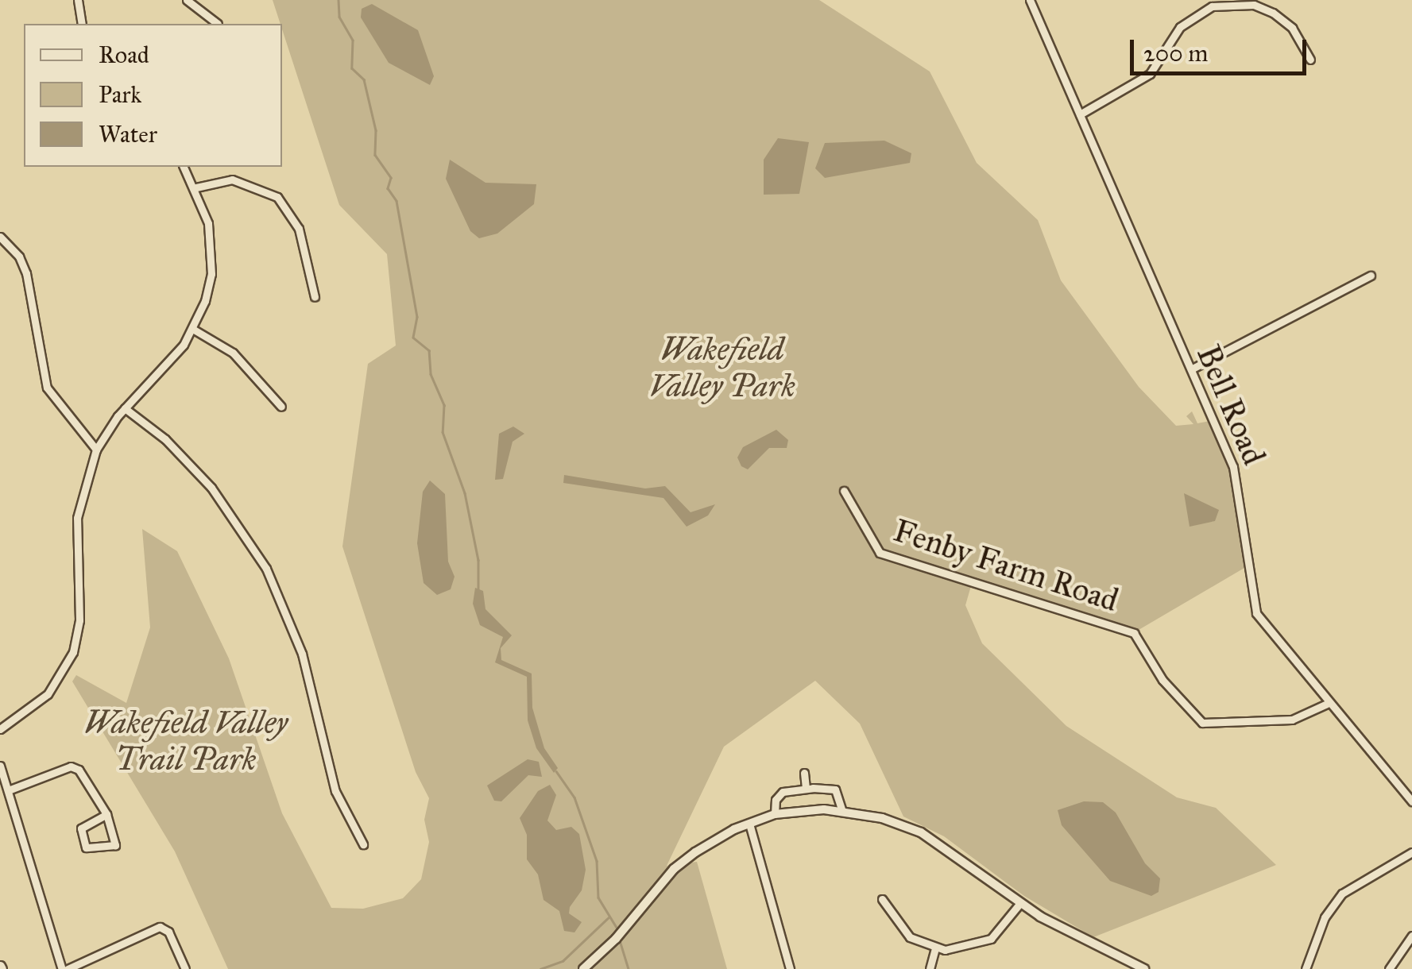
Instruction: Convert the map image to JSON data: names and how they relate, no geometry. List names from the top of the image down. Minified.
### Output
{"streets":{"street":["Bell Road","Fenby Farm Road"]},"crossings":[["Bell Road","Fenby Farm Road"]],"parks":["Wakefield Valley Park","Wakefield Valley Trail Park"],"legend":["Road","Park","Water"],"scale_bar":"200 m"}
